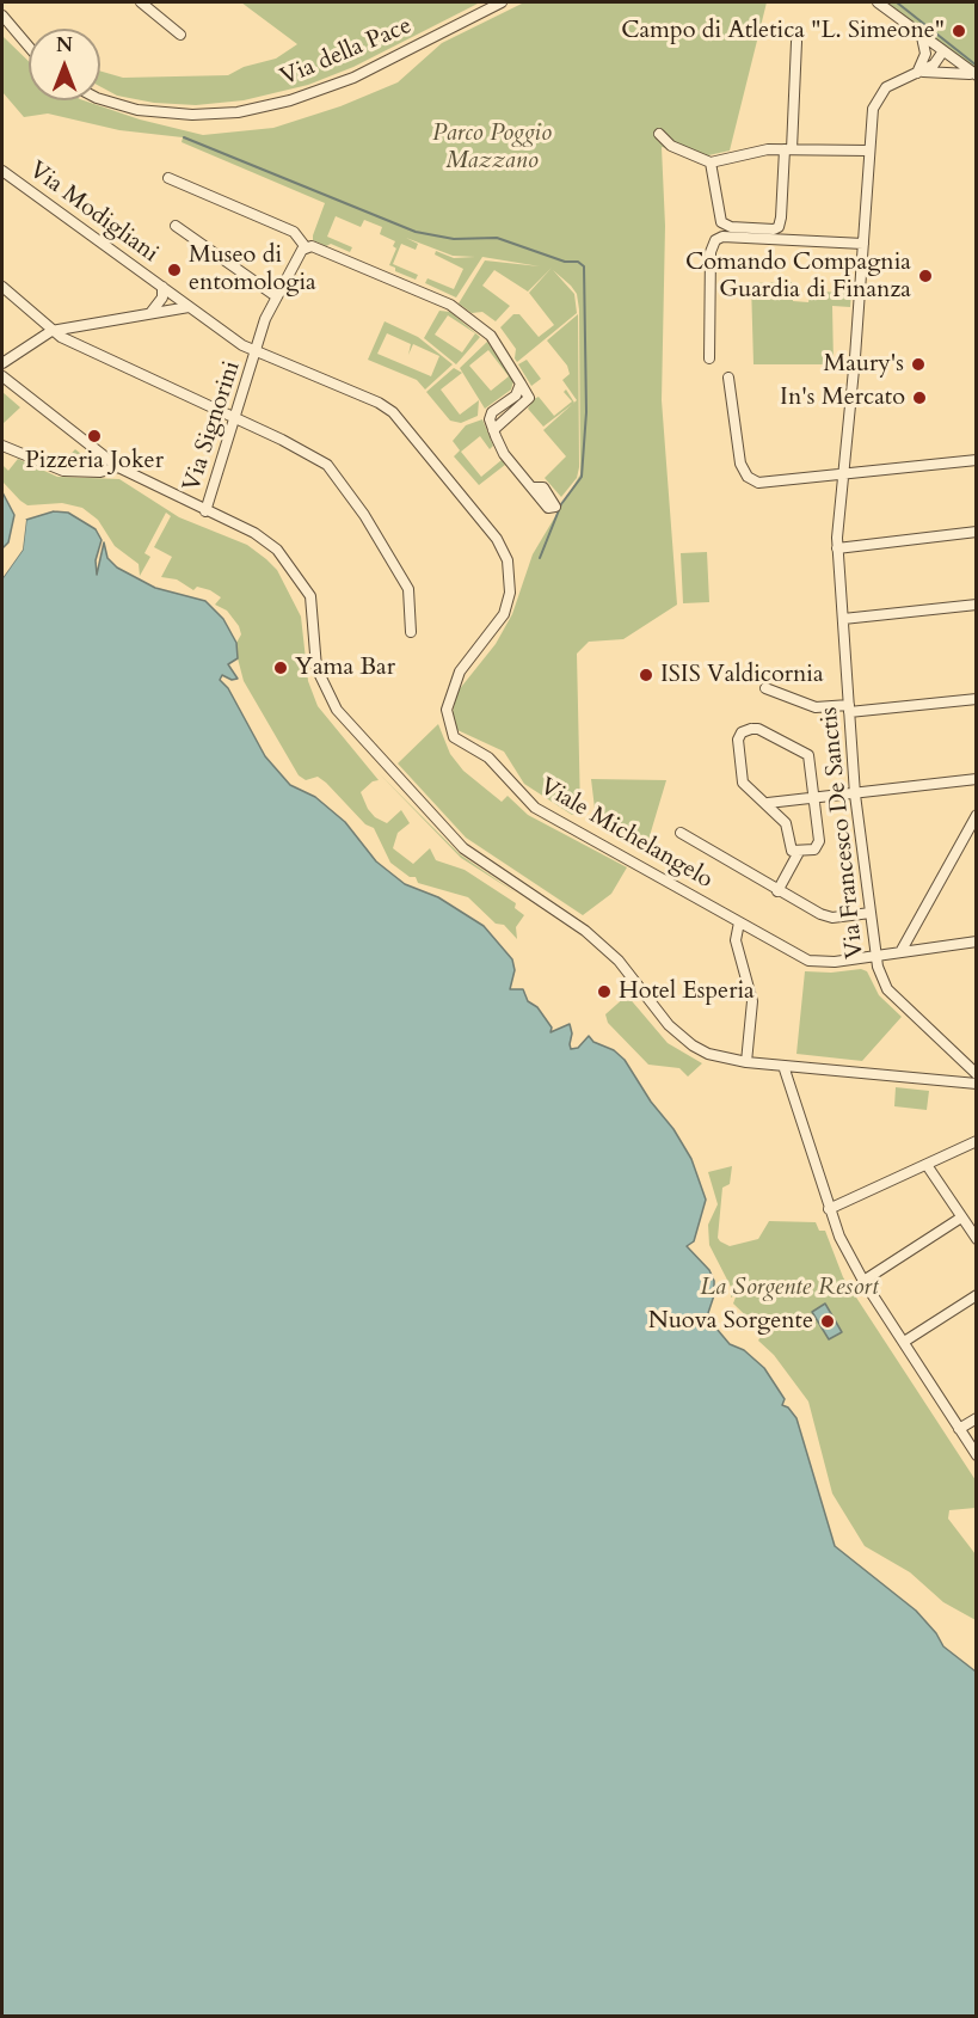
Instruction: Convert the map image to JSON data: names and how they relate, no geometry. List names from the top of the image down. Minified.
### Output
{"streets":{"street":["Via della Pace","Via Modigliani","Via Signorini","Via Francesco De Sanctis","Viale Michelangelo"]},"crossings":[["Via Modigliani","Viale Michelangelo"],["Via Signorini","Viale Michelangelo"],["Via Francesco De Sanctis","Viale Michelangelo"]],"parks":["Parco Poggio Mazzano","La Sorgente Resort"],"places":["Campo di Atletica \"L. Simeone\"","Museo di entomologia","Comando Compagnia Guardia di Finanza","Maury's","In's Mercato","Pizzeria Joker","Yama Bar","ISIS Valdicornia","Hotel Esperia","Nuova Sorgente"],"north":"top"}
